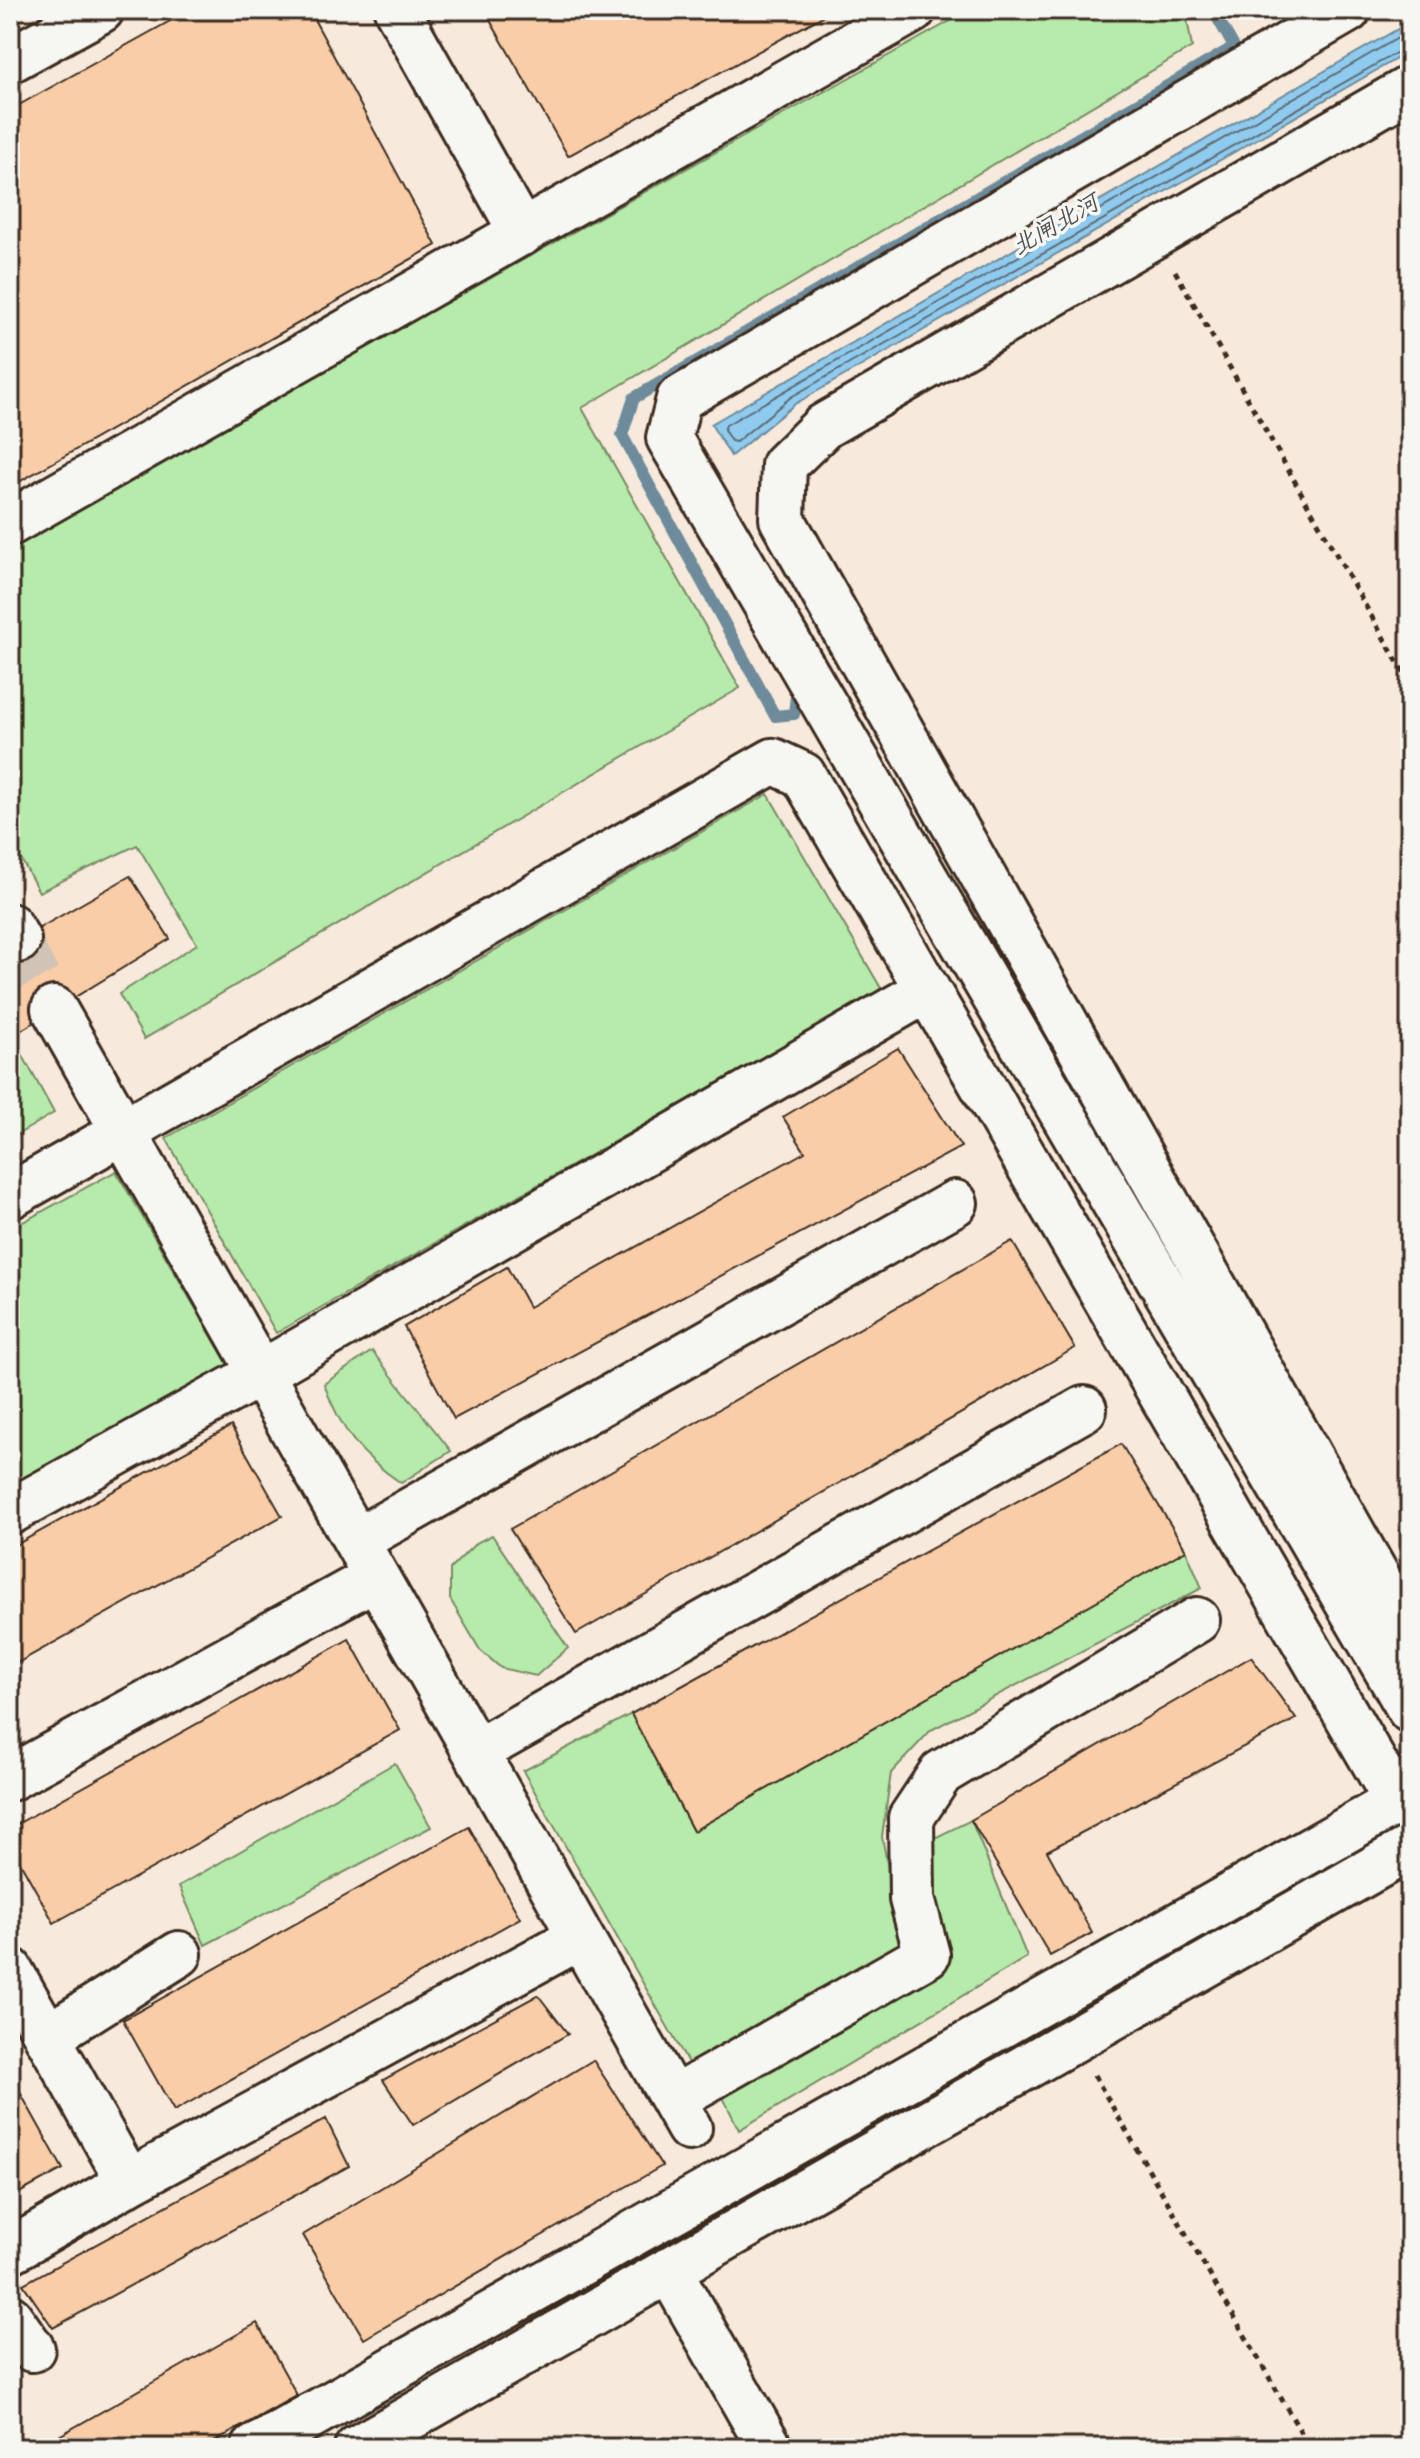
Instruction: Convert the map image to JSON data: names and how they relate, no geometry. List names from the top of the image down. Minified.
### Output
{"water":["北闸北河"]}
